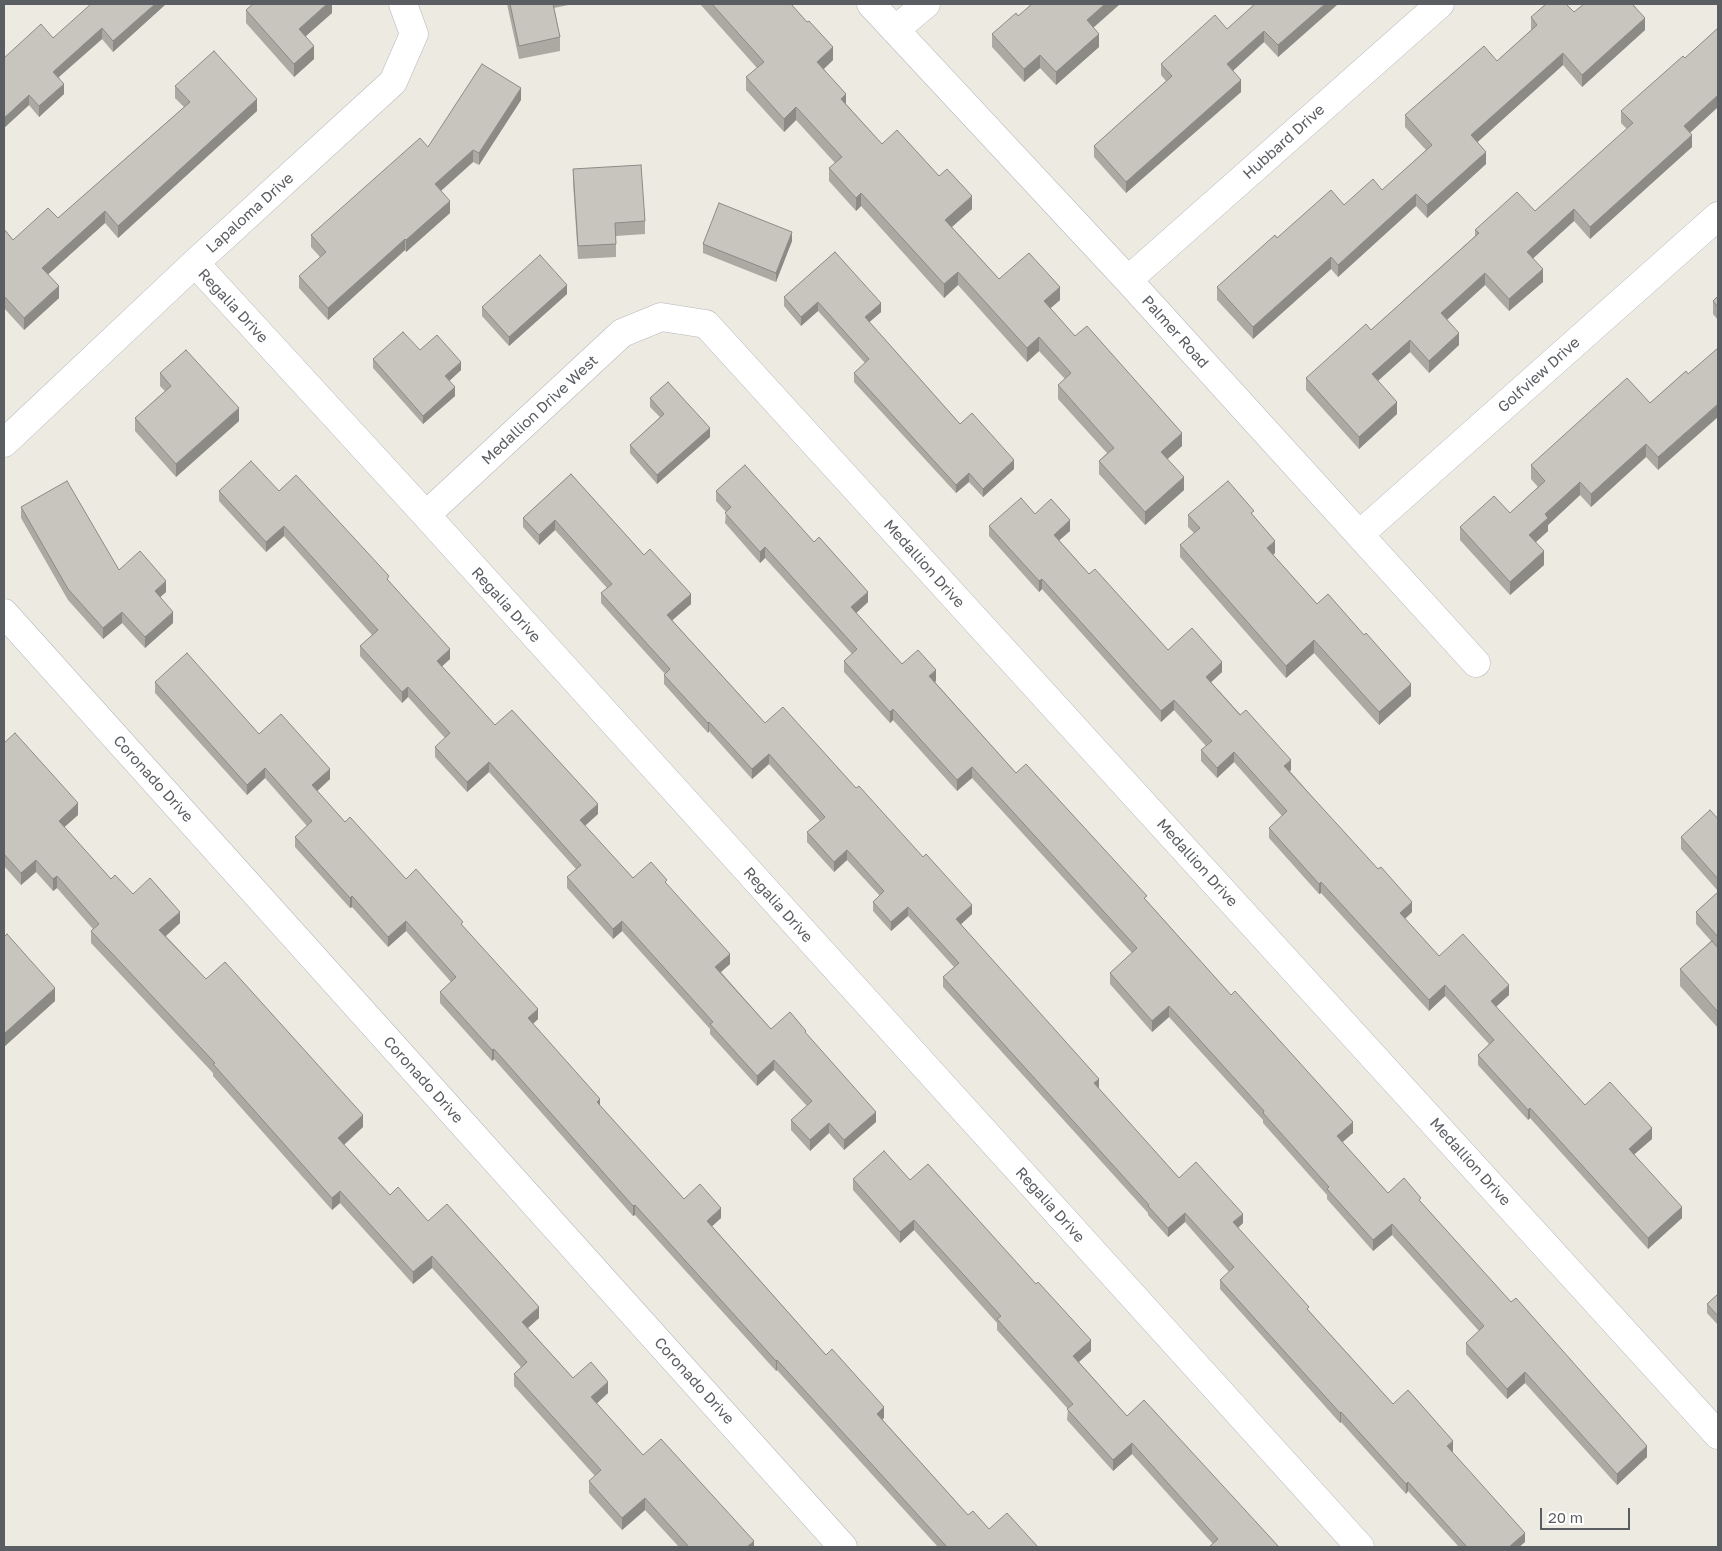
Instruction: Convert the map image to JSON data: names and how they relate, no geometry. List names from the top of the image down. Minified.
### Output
{"streets":{"street":["Hubbard Drive","Lapaloma Drive","Regalia Drive","Palmer Road","Golfview Drive","Medallion Drive West","Medallion Drive","Coronado Drive"]},"crossings":[["Hubbard Drive","Palmer Road"],["Lapaloma Drive","Regalia Drive"],["Regalia Drive","Medallion Drive West"],["Palmer Road","Golfview Drive"],["Medallion Drive West","Medallion Drive"]],"scale_bar":"20 m"}
